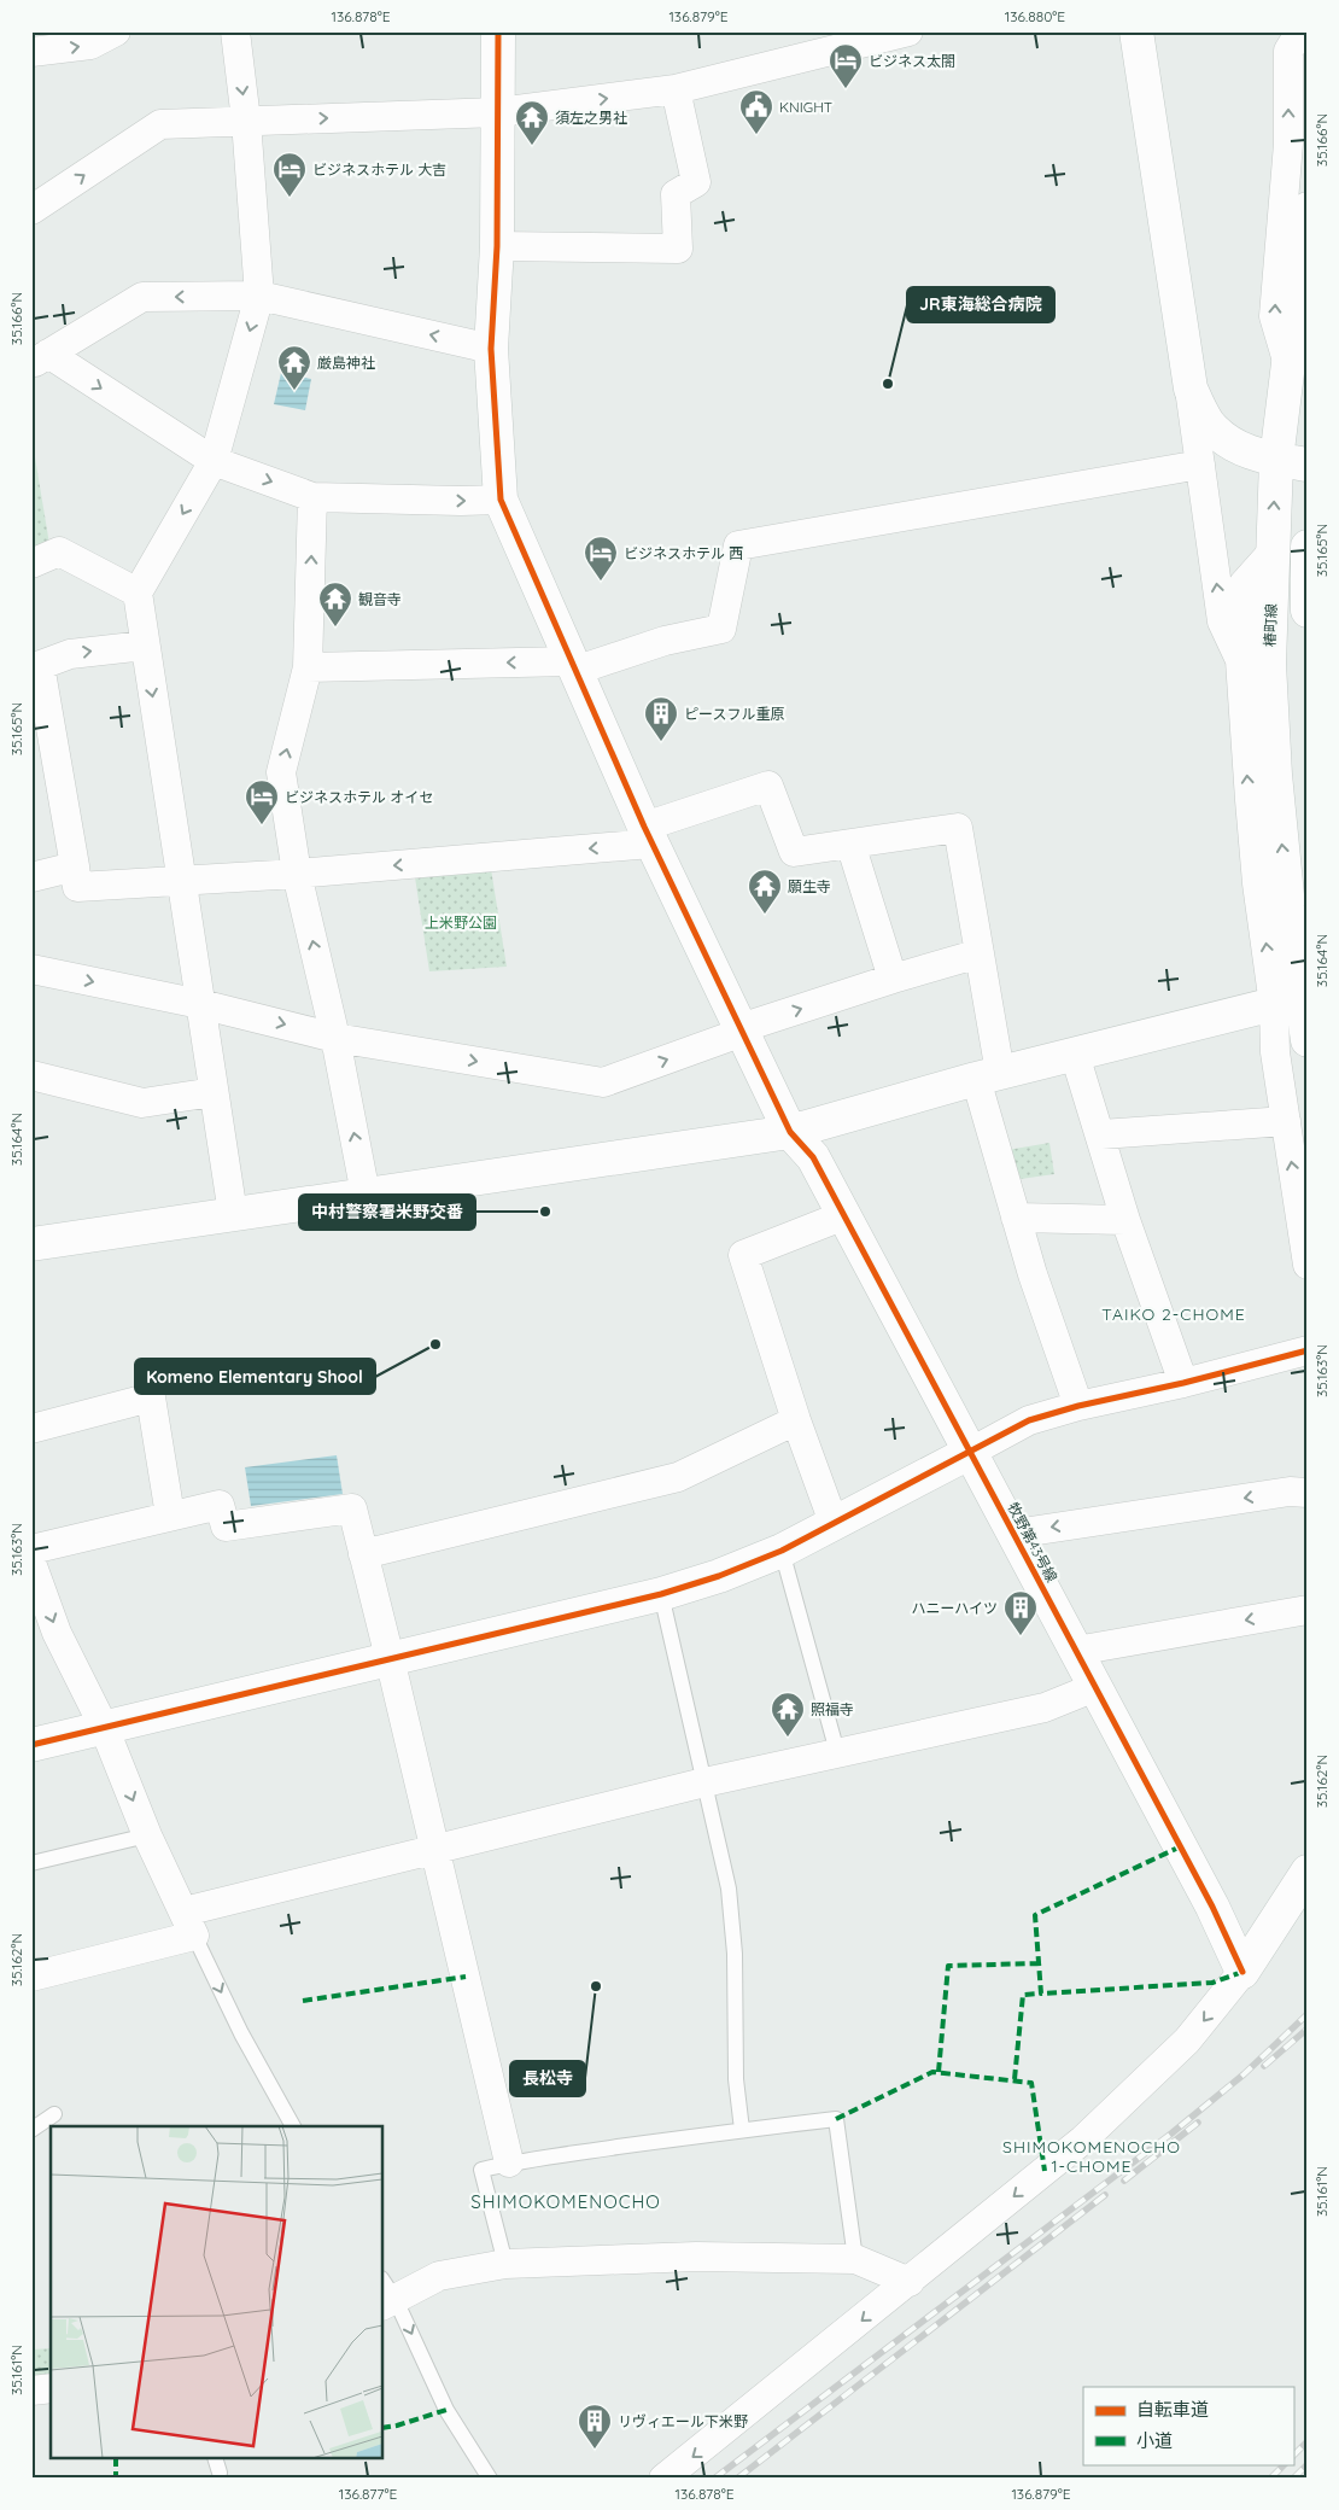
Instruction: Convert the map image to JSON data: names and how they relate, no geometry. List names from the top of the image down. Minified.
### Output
{"streets":{"street":["椿町線","牧野第43号線"]},"districts":["TAIKO 2-CHOME","SHIMOKOMENOCHO 1-CHOME","SHIMOKOMENOCHO"],"parks":["上米野公園"],"places":{"hotel":["ビジネス太閤","ビジネスホテル 大吉","ビジネスホテル 西","ビジネスホテル オイセ"],"public building":["KNIGHT"],"temple":["須左之男社","厳島神社","観音寺","願生寺","照福寺"],"other":["JR東海総合病院","中村警察署米野交番","Komeno Elementary Shool","長松寺"],"building":["ピースフル重原","ハニーハイツ","リヴィエール下米野"]},"legend":["自転車道","小道"],"coordinates":["136.878°E","136.879°E","136.880°E","35.166°N","35.165°N","35.164°N","35.163°N","35.162°N","35.161°N","136.877°E"]}
